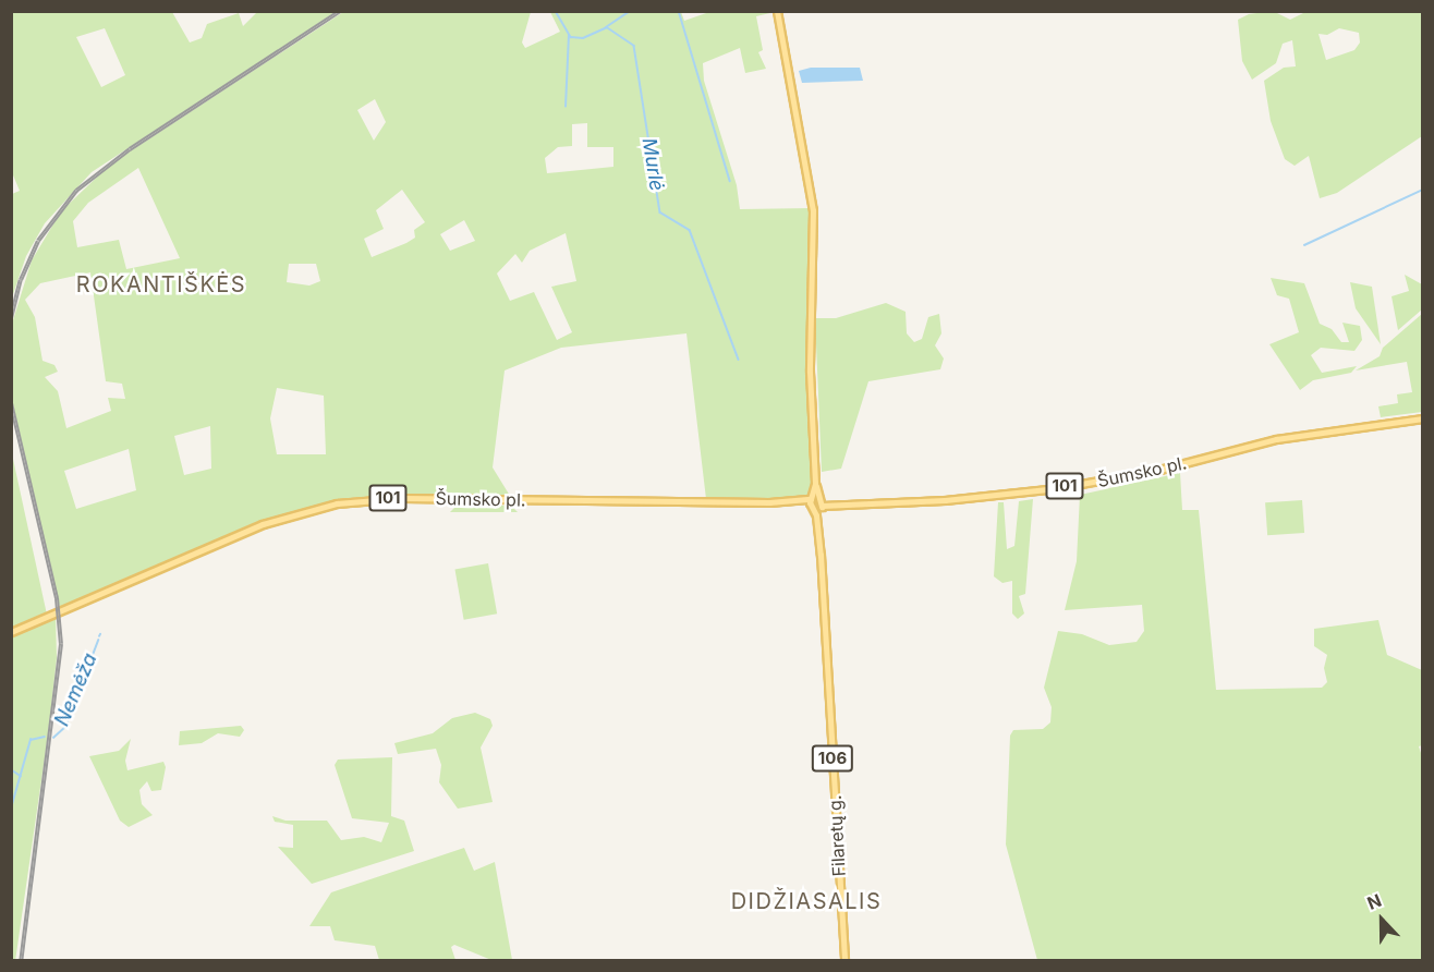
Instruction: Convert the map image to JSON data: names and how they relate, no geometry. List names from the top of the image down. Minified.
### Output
{"streets":{"main road":["Šumsko pl.","101","106","Filaretų g."]},"crossings":[["Šumsko pl.","106"],["Šumsko pl.","Filaretų g."],["106","Filaretų g."]],"districts":["ROKANTIŠKĖS","DIDŽIASALIS"],"water":["Murlė","Nemėža"],"north":"top"}
